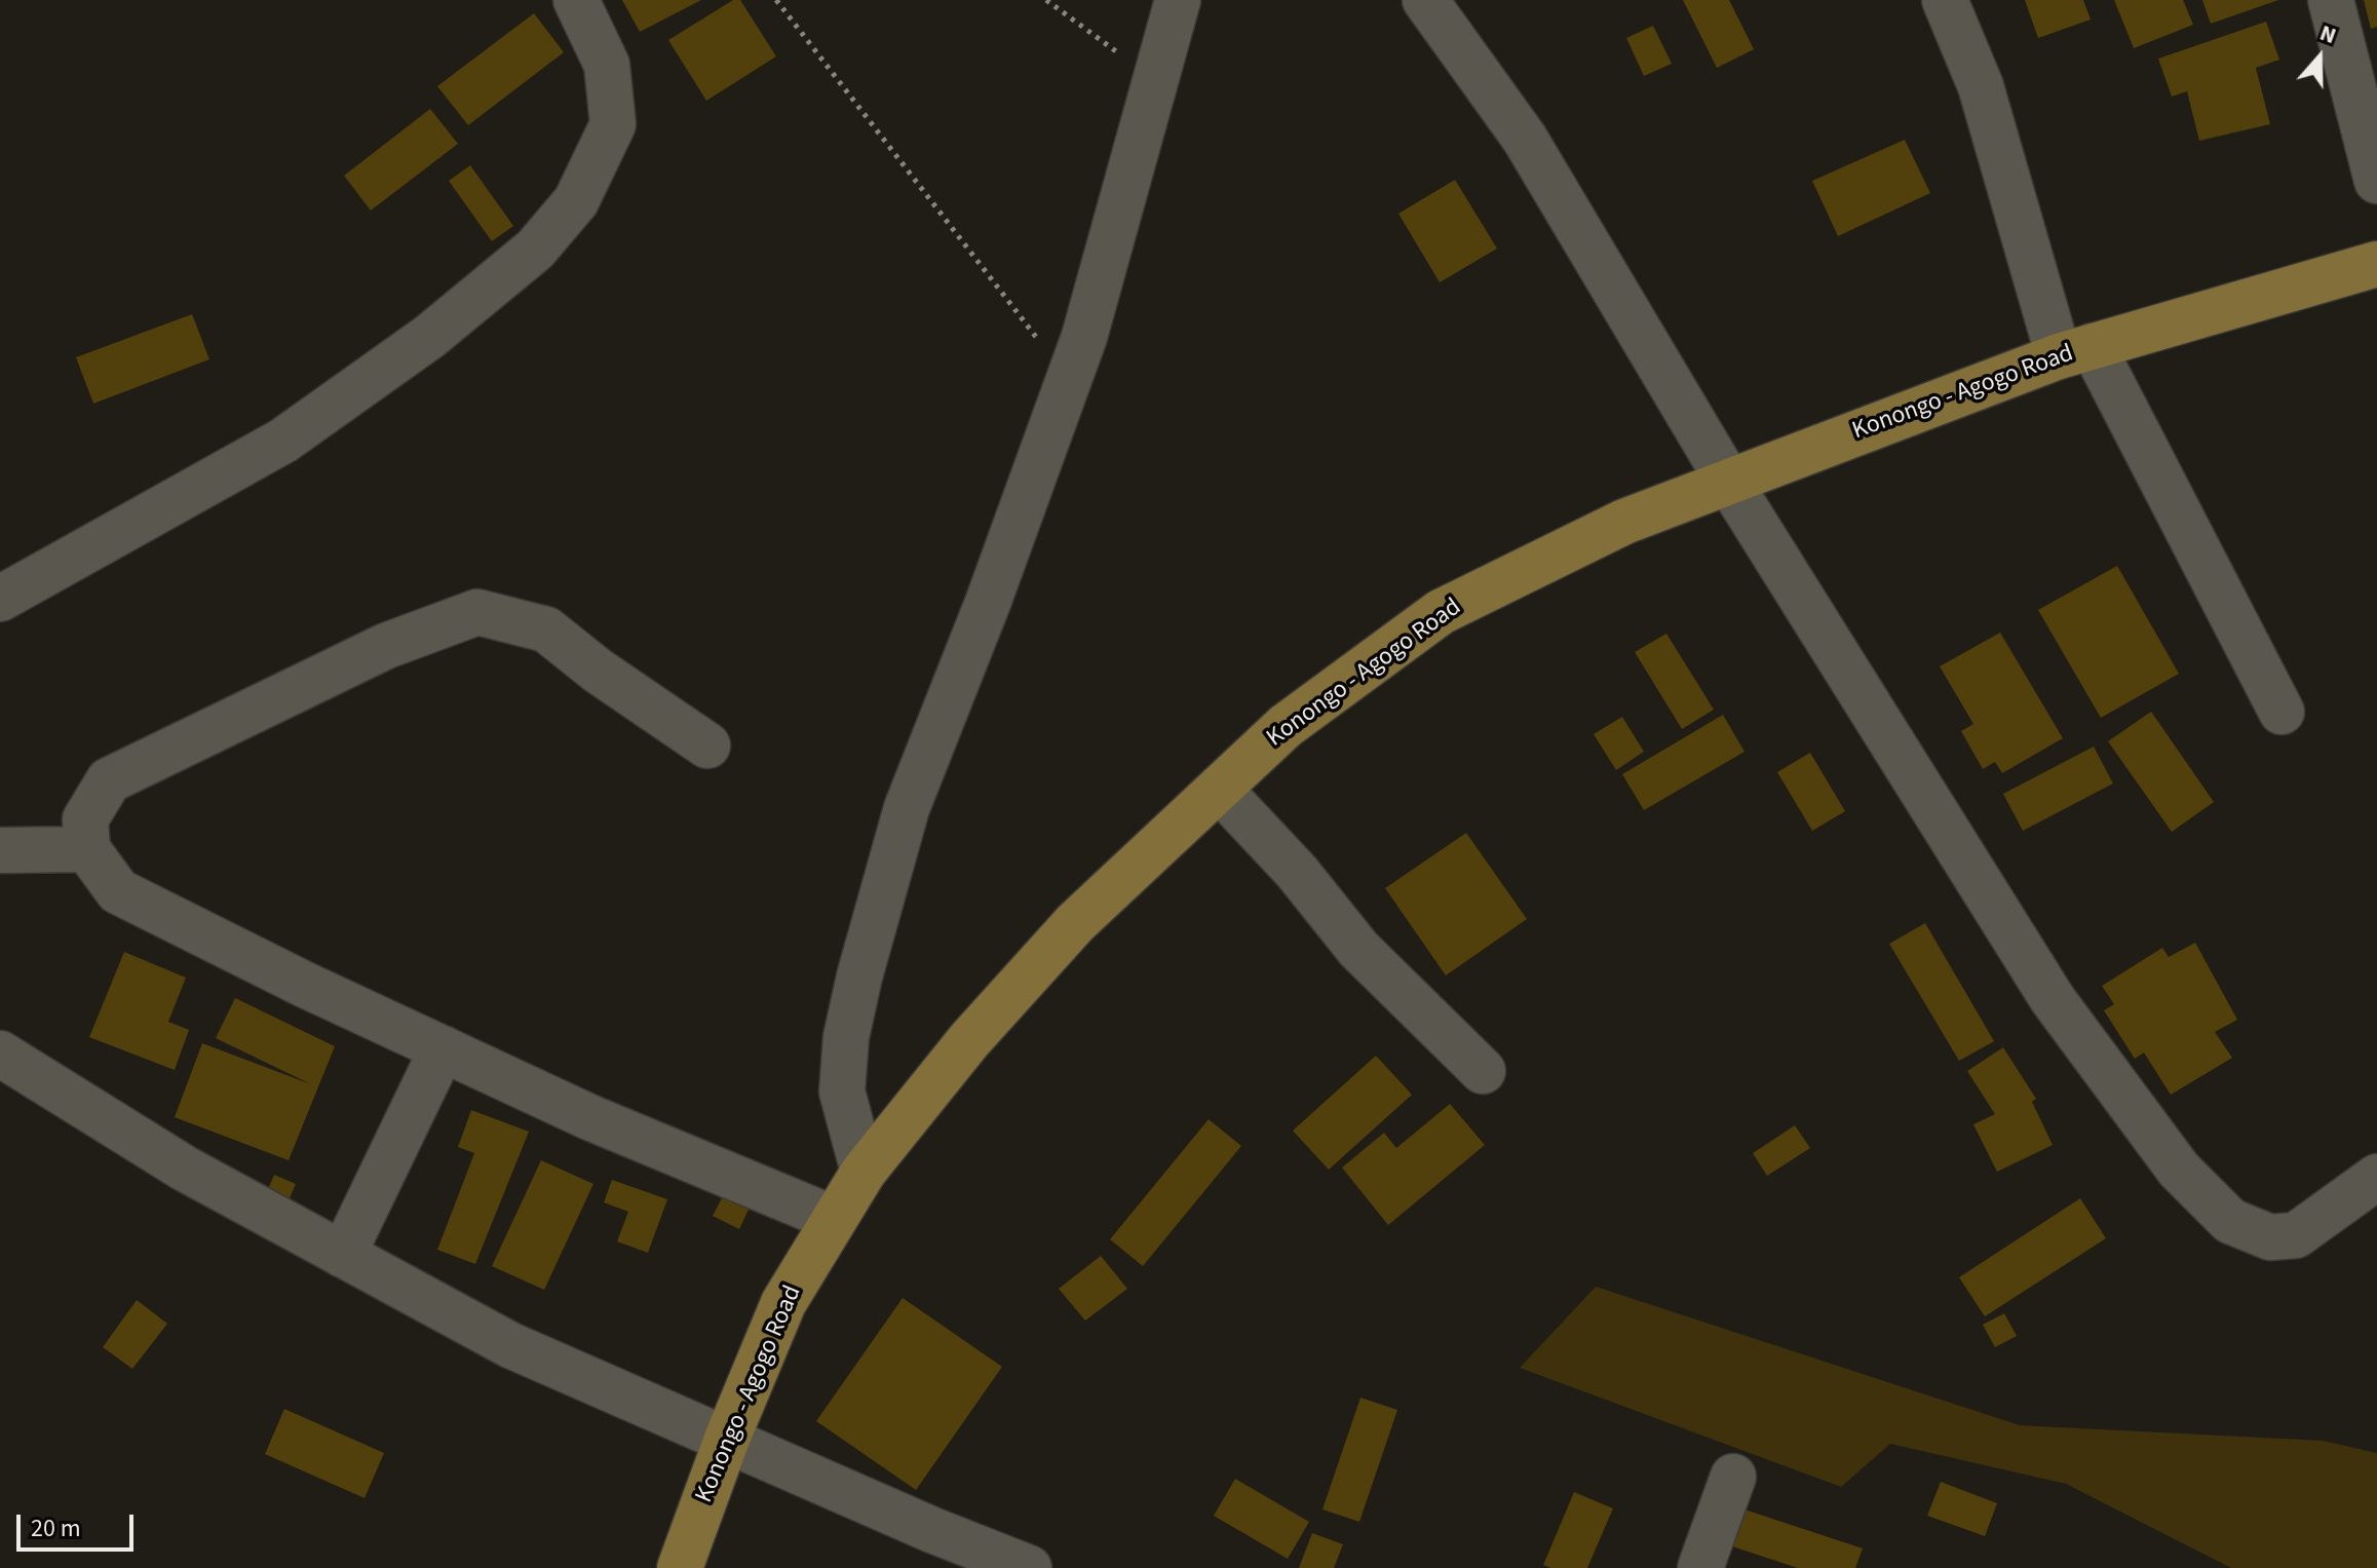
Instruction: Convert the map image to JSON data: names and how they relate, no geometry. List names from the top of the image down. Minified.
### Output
{"streets":{"main road":["Konongo - Agogo Road"]},"scale_bar":"20 m","north":"top"}
